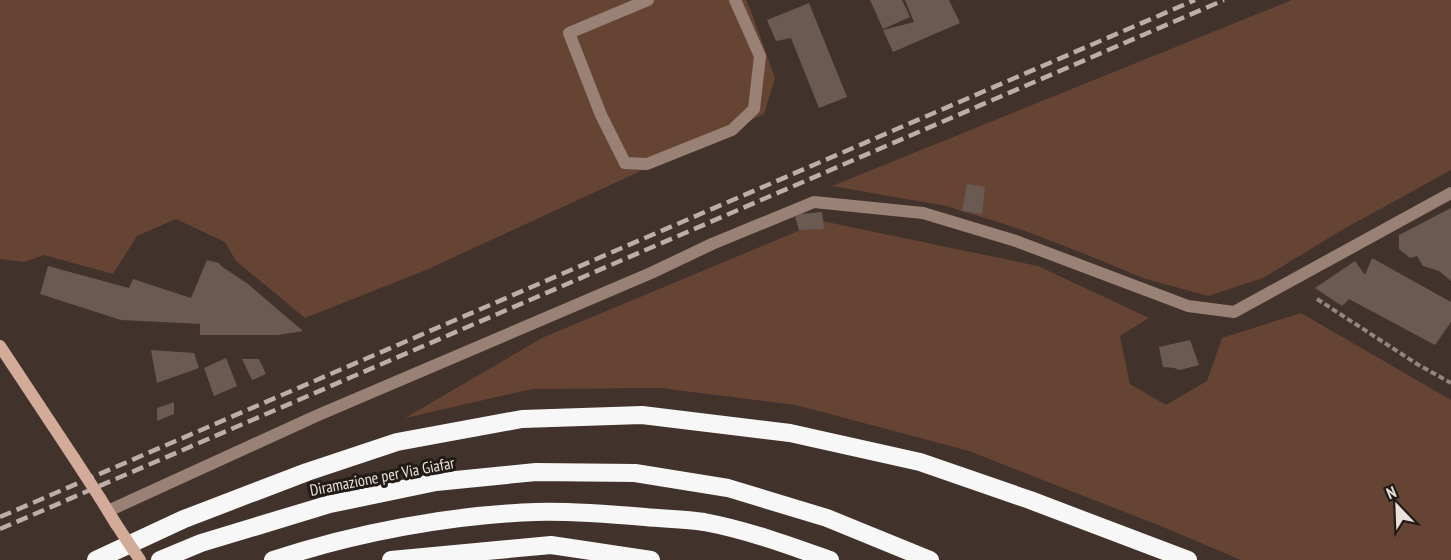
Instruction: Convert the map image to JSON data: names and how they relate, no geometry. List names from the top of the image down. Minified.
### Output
{"streets":{"highway":["Diramazione per Via Giafar"]},"north":"top left"}
